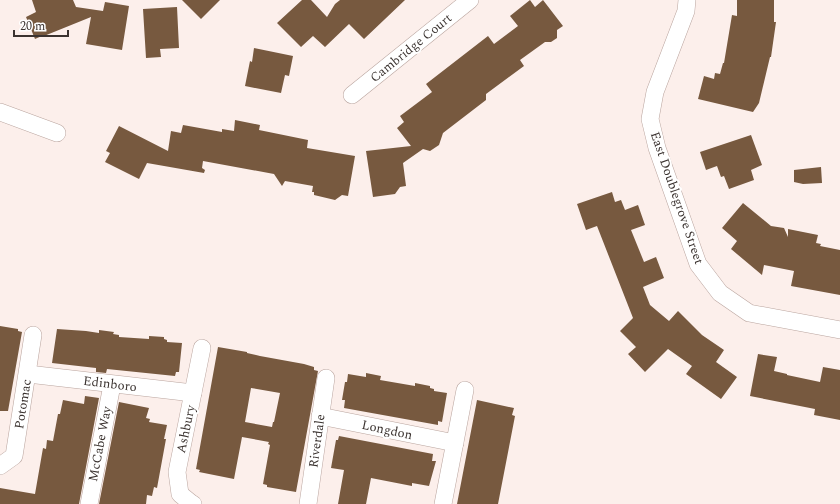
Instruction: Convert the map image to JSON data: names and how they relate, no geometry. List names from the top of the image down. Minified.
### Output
{"streets":{"street":["Cambridge Court","East Doublegrove Street","Edinboro","Potomac","Ashbury","Longdon","Riverdale","McCabe Way"]},"crossings":[["Edinboro","Potomac"],["Edinboro","Ashbury"],["Edinboro","McCabe Way"],["Longdon","Riverdale"]],"scale_bar":"20 m"}
